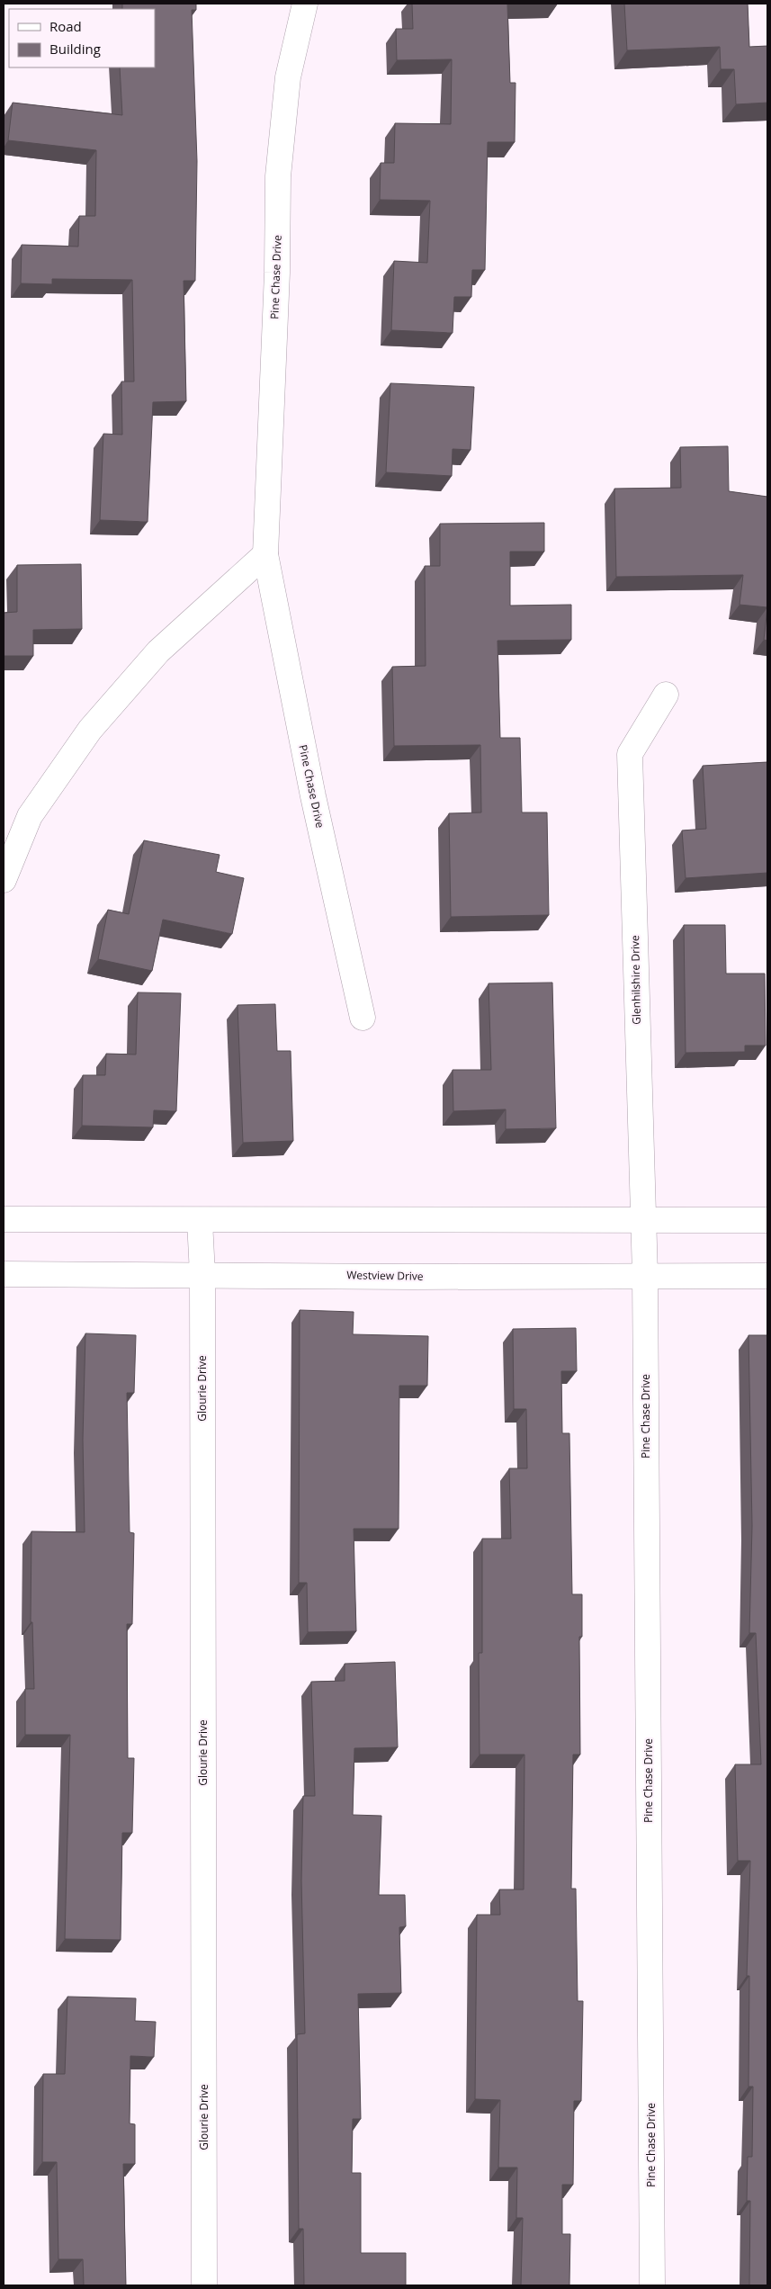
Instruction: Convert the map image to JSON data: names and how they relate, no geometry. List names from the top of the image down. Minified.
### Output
{"streets":{"street":["Pine Chase Drive","Glenhilshire Drive","Westview Drive","Glourie Drive"]},"crossings":[["Pine Chase Drive","Glenhilshire Drive"],["Pine Chase Drive","Westview Drive"],["Glenhilshire Drive","Westview Drive"],["Westview Drive","Glourie Drive"]],"legend":["Road","Building"]}
